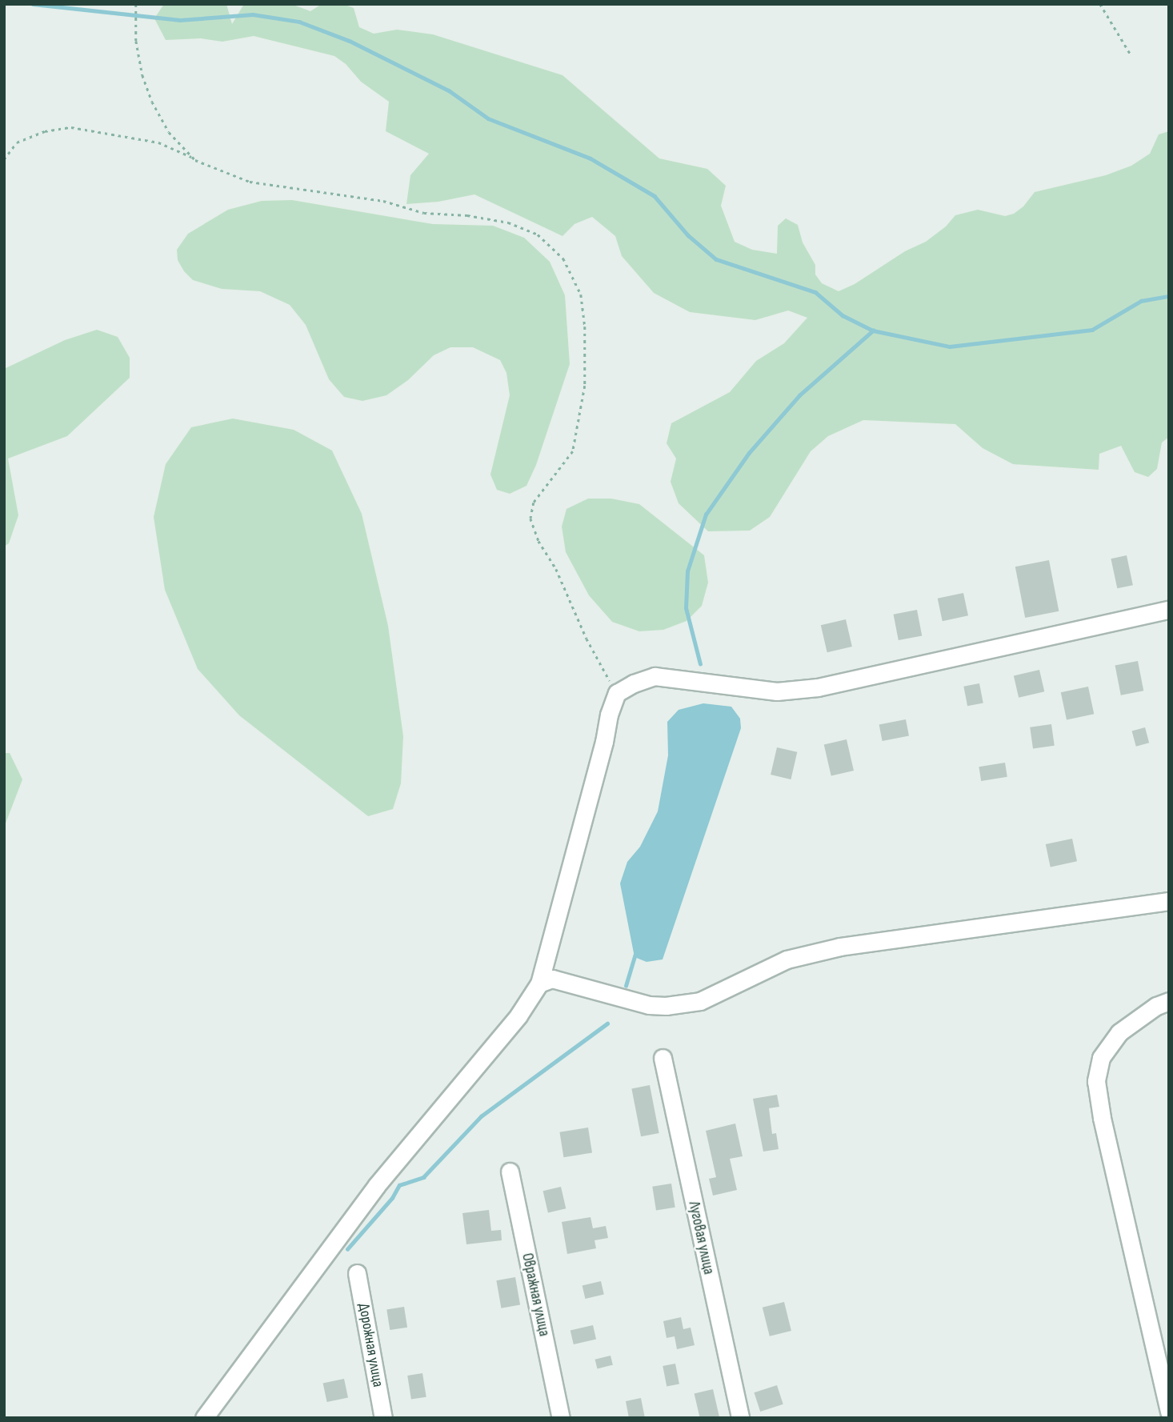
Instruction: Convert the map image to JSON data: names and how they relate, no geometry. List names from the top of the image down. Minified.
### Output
{"streets":{"street":["Луговая улица","Овражная улица","Дорожная улица"]}}
